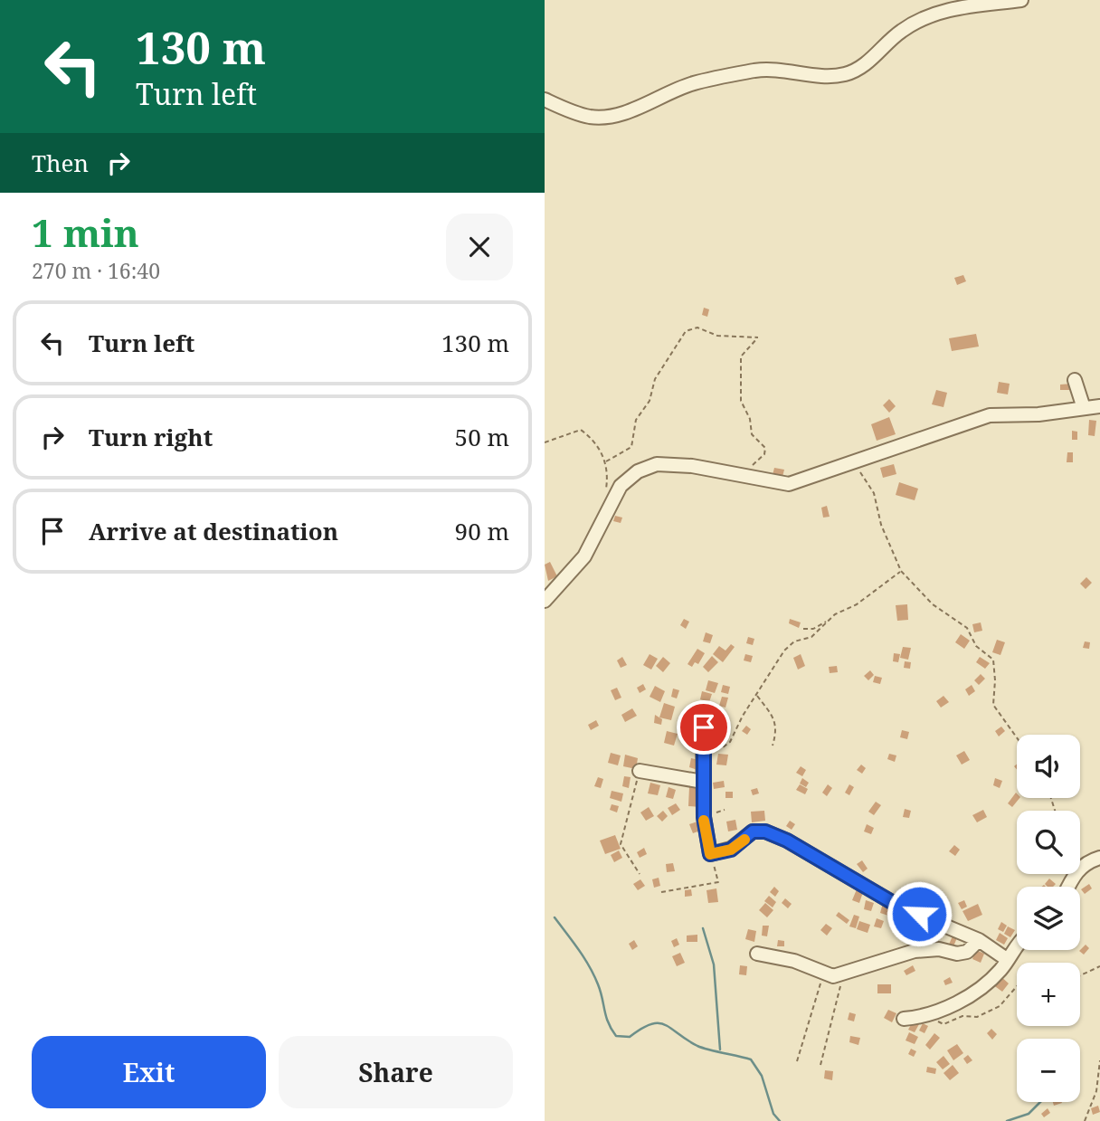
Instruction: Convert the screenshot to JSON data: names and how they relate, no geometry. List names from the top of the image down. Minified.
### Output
{"page":{"turn":["130 m","Turn left"],"then":"Then","heading":["1 min","270 m · 16:40"],"list":[{"name":"Turn left","value":"130 m"},{"name":"Turn right","value":"50 m"},{"name":"Arrive at destination","value":"90 m"}],"map_buttons":["+","−"],"buttons":["Exit","Share"]}}
